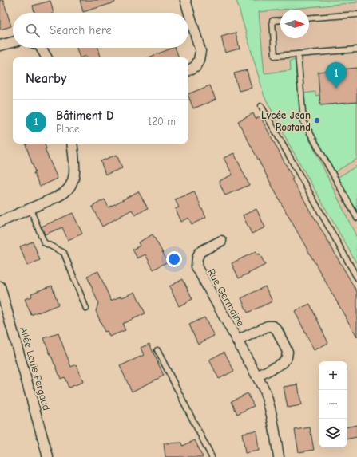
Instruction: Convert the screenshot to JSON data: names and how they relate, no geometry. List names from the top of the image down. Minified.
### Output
{"streets":{"street":["Rue Germaine","Allée Louis Pergaud"]},"places":["Lycée Jean Rostand"],"north":"right","page":{"search":"Search here","heading":"Nearby","pins":"1","list":[{"mark":"1","name":"Bâtiment D","note":"Place","value":"120 m"}],"map_buttons":["+","−"]}}
